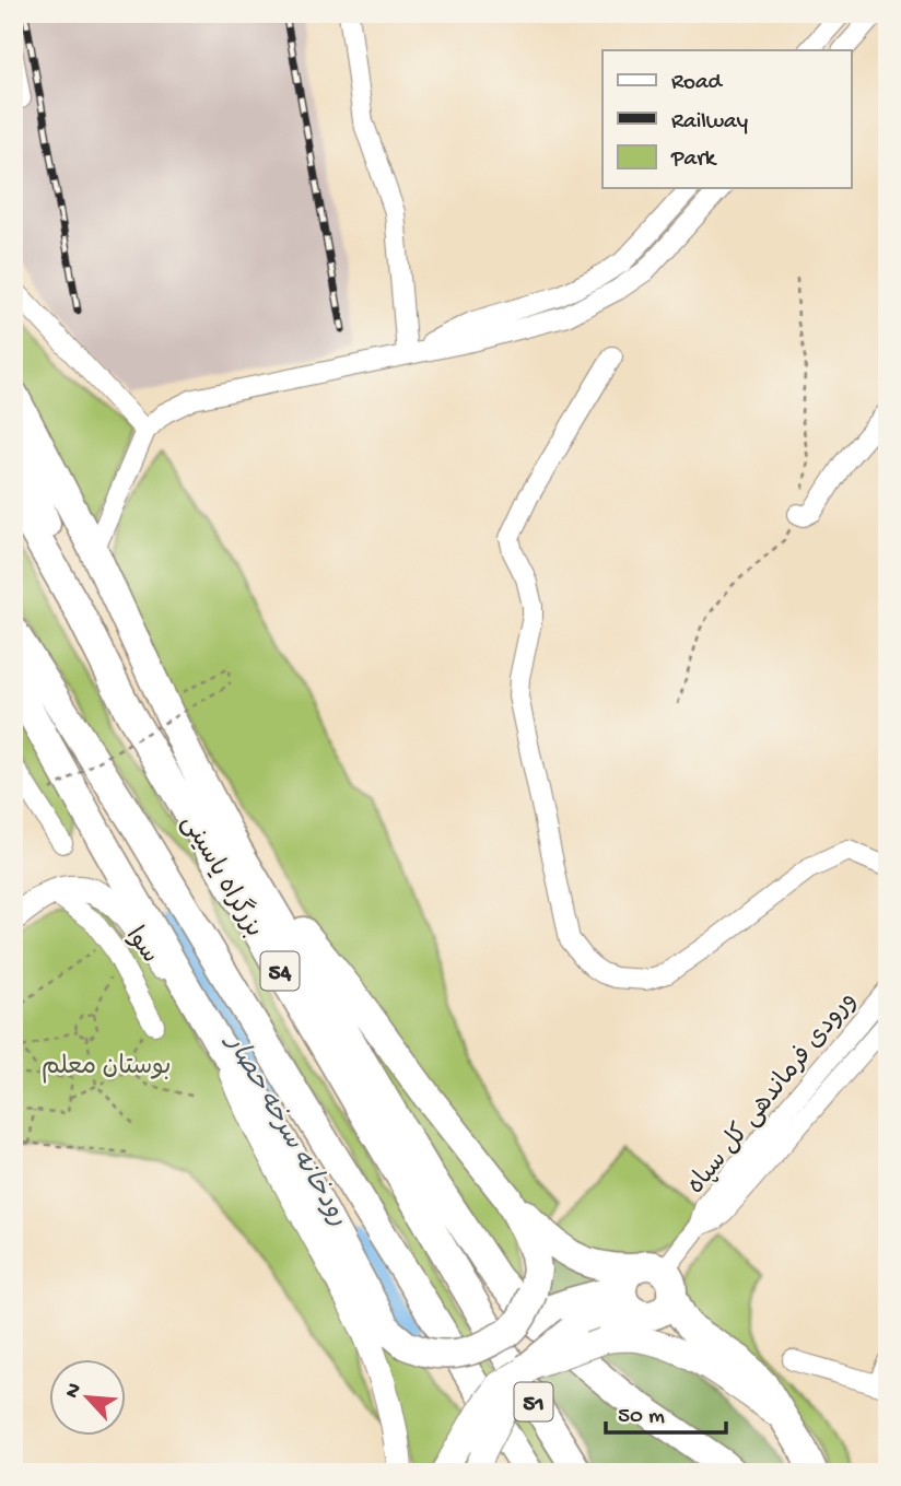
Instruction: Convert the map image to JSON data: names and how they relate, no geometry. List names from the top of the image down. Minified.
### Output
{"streets":{"highway":["بزرگراه یاسینی","54","51"],"main road":["سوا"],"street":["ورودی فرماندهی کل سپاه"]},"crossings":[["بزرگراه یاسینی","51"]],"water":["رودخانه سرخه حصار"],"parks":["بوستان معلم"],"legend":["Road","Railway","Park"],"scale_bar":"50 m","north":"top left"}
